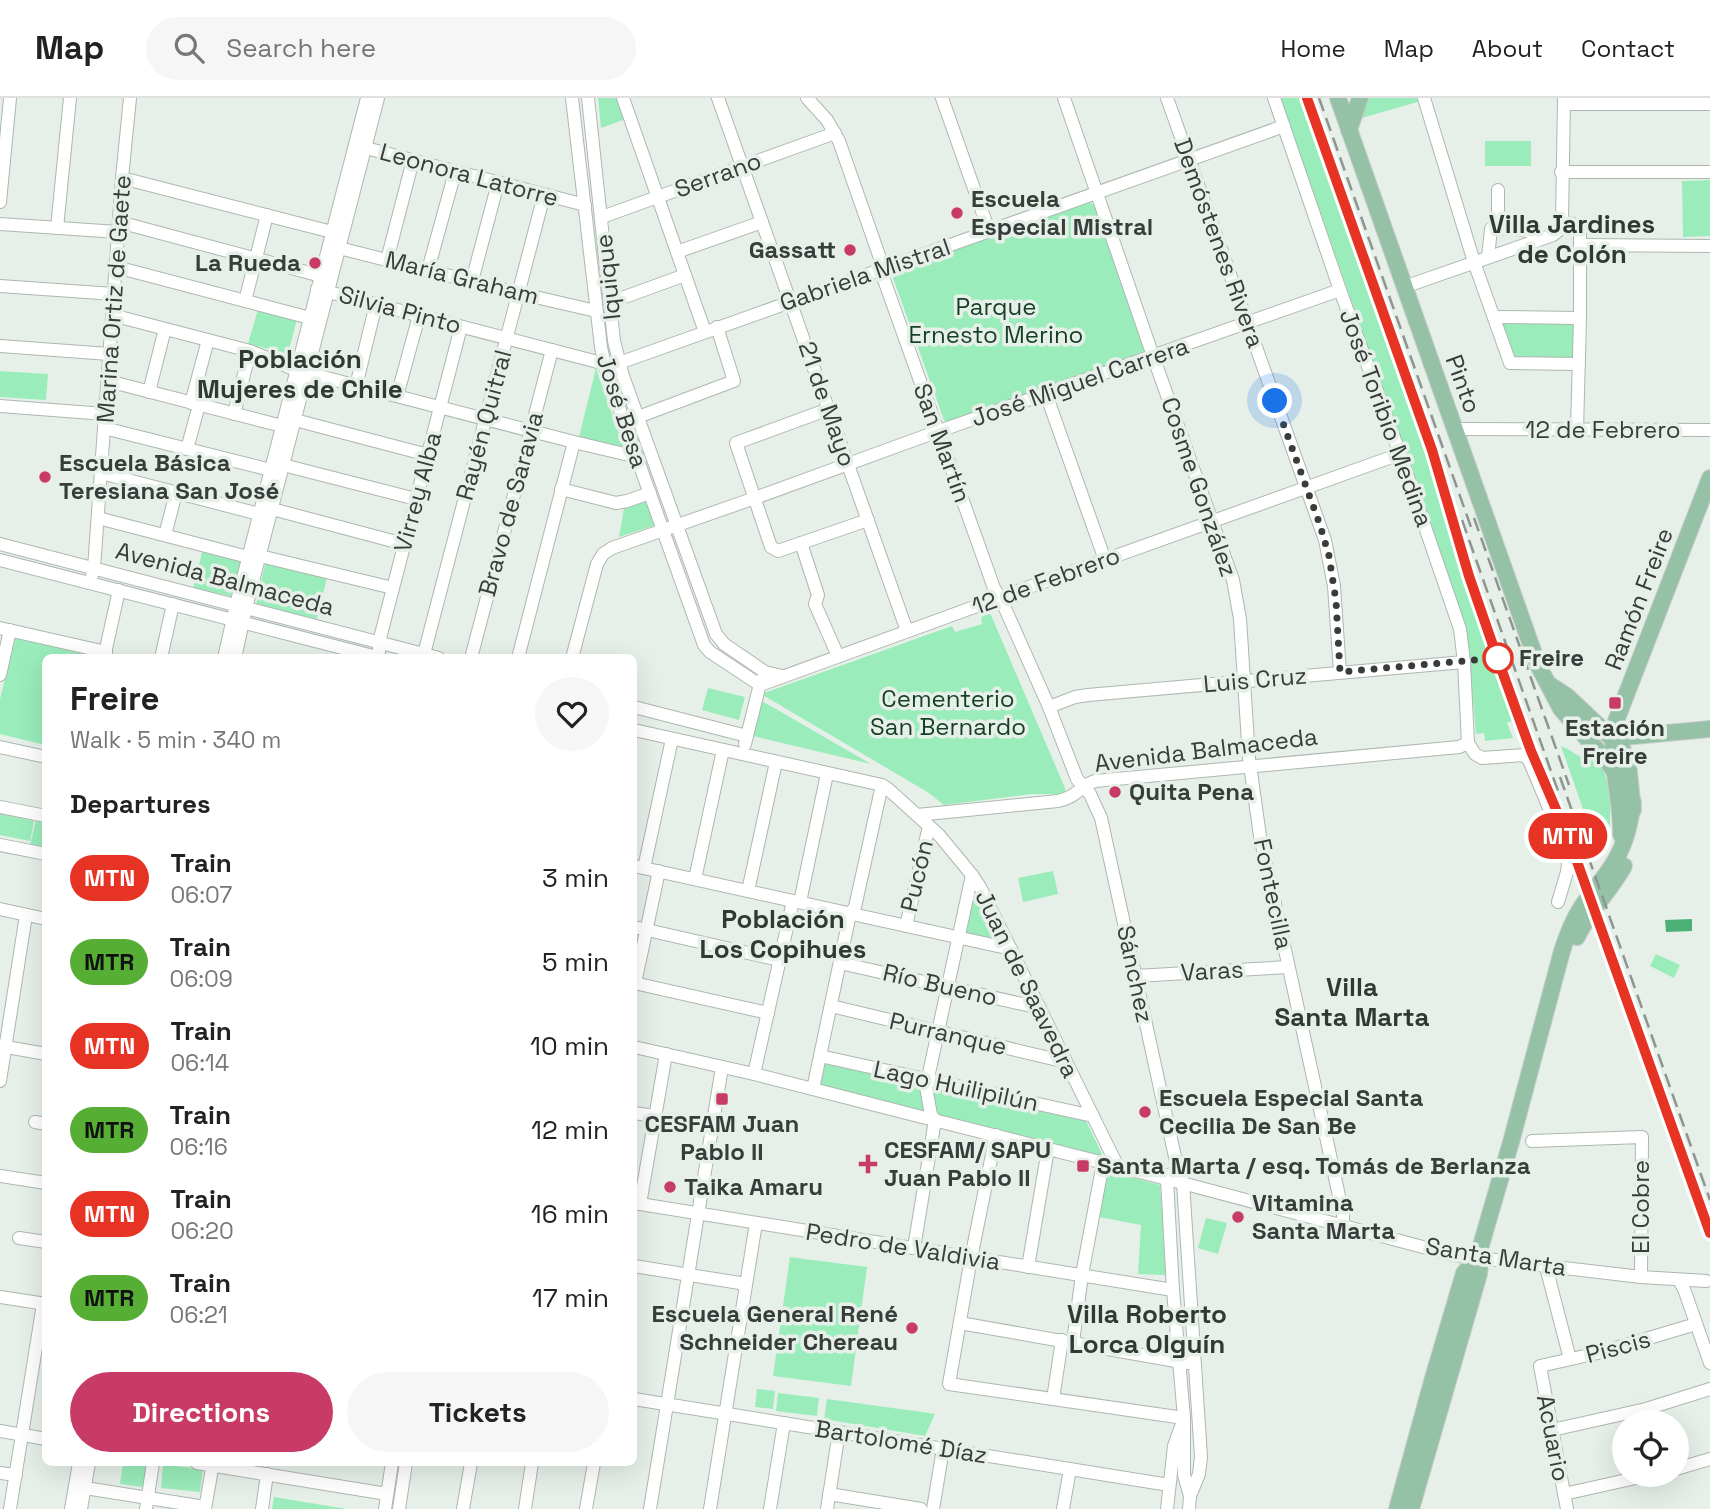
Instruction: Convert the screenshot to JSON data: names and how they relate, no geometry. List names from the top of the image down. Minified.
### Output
{"streets":{"main road":["Pinto","Ramón Freire"],"street":["Leonora Latorre","Serrano","Demóstenes Rivera","Gabriela Mistral","Iquique","María Graham","Marina Ortiz de Gaete","Silvia Pinto","José Miguel Carrera","21 de Mayo","José Besa","José Toribio Medina","Rayén Quitral","12 de Febrero","San Martín","Cosme González","Virrey Alba","Bravo de Saravia","Avenida Balmaceda","Luis Cruz","Pucón","Fontecilla","Varas","Sánchez","Juan de Saavedra","Río Bueno","Purranque","Lago Huilipilún","El Cobre","Pedro de Valdivia","Santa Marta","Piscis","Acuario","Bartolomé Díaz"]},"crossings":[["Leonora Latorre","José Besa"],["Leonora Latorre","Rayén Quitral"],["Serrano","Iquique"],["Serrano","21 de Mayo"],["Serrano","San Martín"],["Demóstenes Rivera","Gabriela Mistral"],["Demóstenes Rivera","José Miguel Carrera"],["Demóstenes Rivera","12 de Febrero"],["Demóstenes Rivera","Luis Cruz"],["Gabriela Mistral","Iquique"],["Gabriela Mistral","Silvia Pinto"],["Gabriela Mistral","21 de Mayo"],["Gabriela Mistral","José Besa"],["Gabriela Mistral","José Toribio Medina"],["Gabriela Mistral","San Martín"],["Gabriela Mistral","Cosme González"],["Iquique","José Miguel Carrera"],["Iquique","12 de Febrero"],["María Graham","Marina Ortiz de Gaete"],["María Graham","José Besa"],["María Graham","Rayén Quitral"],["Marina Ortiz de Gaete","Avenida Balmaceda"],["Silvia Pinto","José Besa"],["Silvia Pinto","Rayén Quitral"],["Silvia Pinto","Virrey Alba"],["Silvia Pinto","Bravo de Saravia"],["José Miguel Carrera","21 de Mayo"],["José Miguel Carrera","José Besa"],["José Miguel Carrera","José Toribio Medina"],["José Miguel Carrera","San Martín"],["José Miguel Carrera","Cosme González"],["Pinto","12 de Febrero"],["Pinto","Ramón Freire"],["21 de Mayo","12 de Febrero"],["José Besa","12 de Febrero"],["José Toribio Medina","12 de Febrero"],["José Toribio Medina","Avenida Balmaceda"],["José Toribio Medina","Luis Cruz"],["Rayén Quitral","Avenida Balmaceda"],["12 de Febrero","San Martín"],["12 de Febrero","Cosme González"],["San Martín","Avenida Balmaceda"],["San Martín","Luis Cruz"],["San Martín","Sánchez"],["Cosme González","Avenida Balmaceda"],["Cosme González","Luis Cruz"],["Cosme González","Fontecilla"],["Virrey Alba","Avenida Balmaceda"],["Avenida Balmaceda","Fontecilla"],["Avenida Balmaceda","Sánchez"],["Avenida Balmaceda","Juan de Saavedra"],["Pucón","Juan de Saavedra"],["Fontecilla","Varas"],["Fontecilla","Santa Marta"],["Varas","Sánchez"],["Sánchez","Pedro de Valdivia"],["Sánchez","Santa Marta"],["Sánchez","Bartolomé Díaz"],["Juan de Saavedra","Río Bueno"],["Juan de Saavedra","Purranque"],["Juan de Saavedra","Lago Huilipilún"],["Juan de Saavedra","Santa Marta"],["El Cobre","Santa Marta"],["Santa Marta","Acuario"],["Piscis","Acuario"]],"districts":["Villa Jardines de Colón","Población Mujeres de Chile","Población Los Copihues","Villa Santa Marta","Villa Roberto Lorca Olguín"],"parks":["Parque Ernesto Merino","Cementerio San Bernardo"],"places":{"other":["Escuela Especial Mistral","Gassatt","La Rueda","Escuela Básica Teresiana San José","Freire","Quita Pena","Escuela Especial Santa Cecilia De San Be","Taika Amaru","Vitamina Santa Marta","Escuela General René Schneider Chereau"],"transit":["Estación Freire","CESFAM Juan Pablo II","Santa Marta / esq. Tomás de Berlanza"],"health":["CESFAM/ SAPU Juan Pablo II"]},"page":{"header":"Map","search":"Search here","nav":["Home","Map","About","Contact"],"on_map":"MTN","heading":[["Freire","Walk · 5 min · 340 m"],"Departures"],"list":[{"mark":"MTN","name":"Train","note":"06:07","value":"3 min"},{"mark":"MTR","name":"Train","note":"06:09","value":"5 min"},{"mark":"MTN","name":"Train","note":"06:14","value":"10 min"},{"mark":"MTR","name":"Train","note":"06:16","value":"12 min"},{"mark":"MTN","name":"Train","note":"06:20","value":"16 min"},{"mark":"MTR","name":"Train","note":"06:21","value":"17 min"}],"buttons":["Directions","Tickets"]}}
